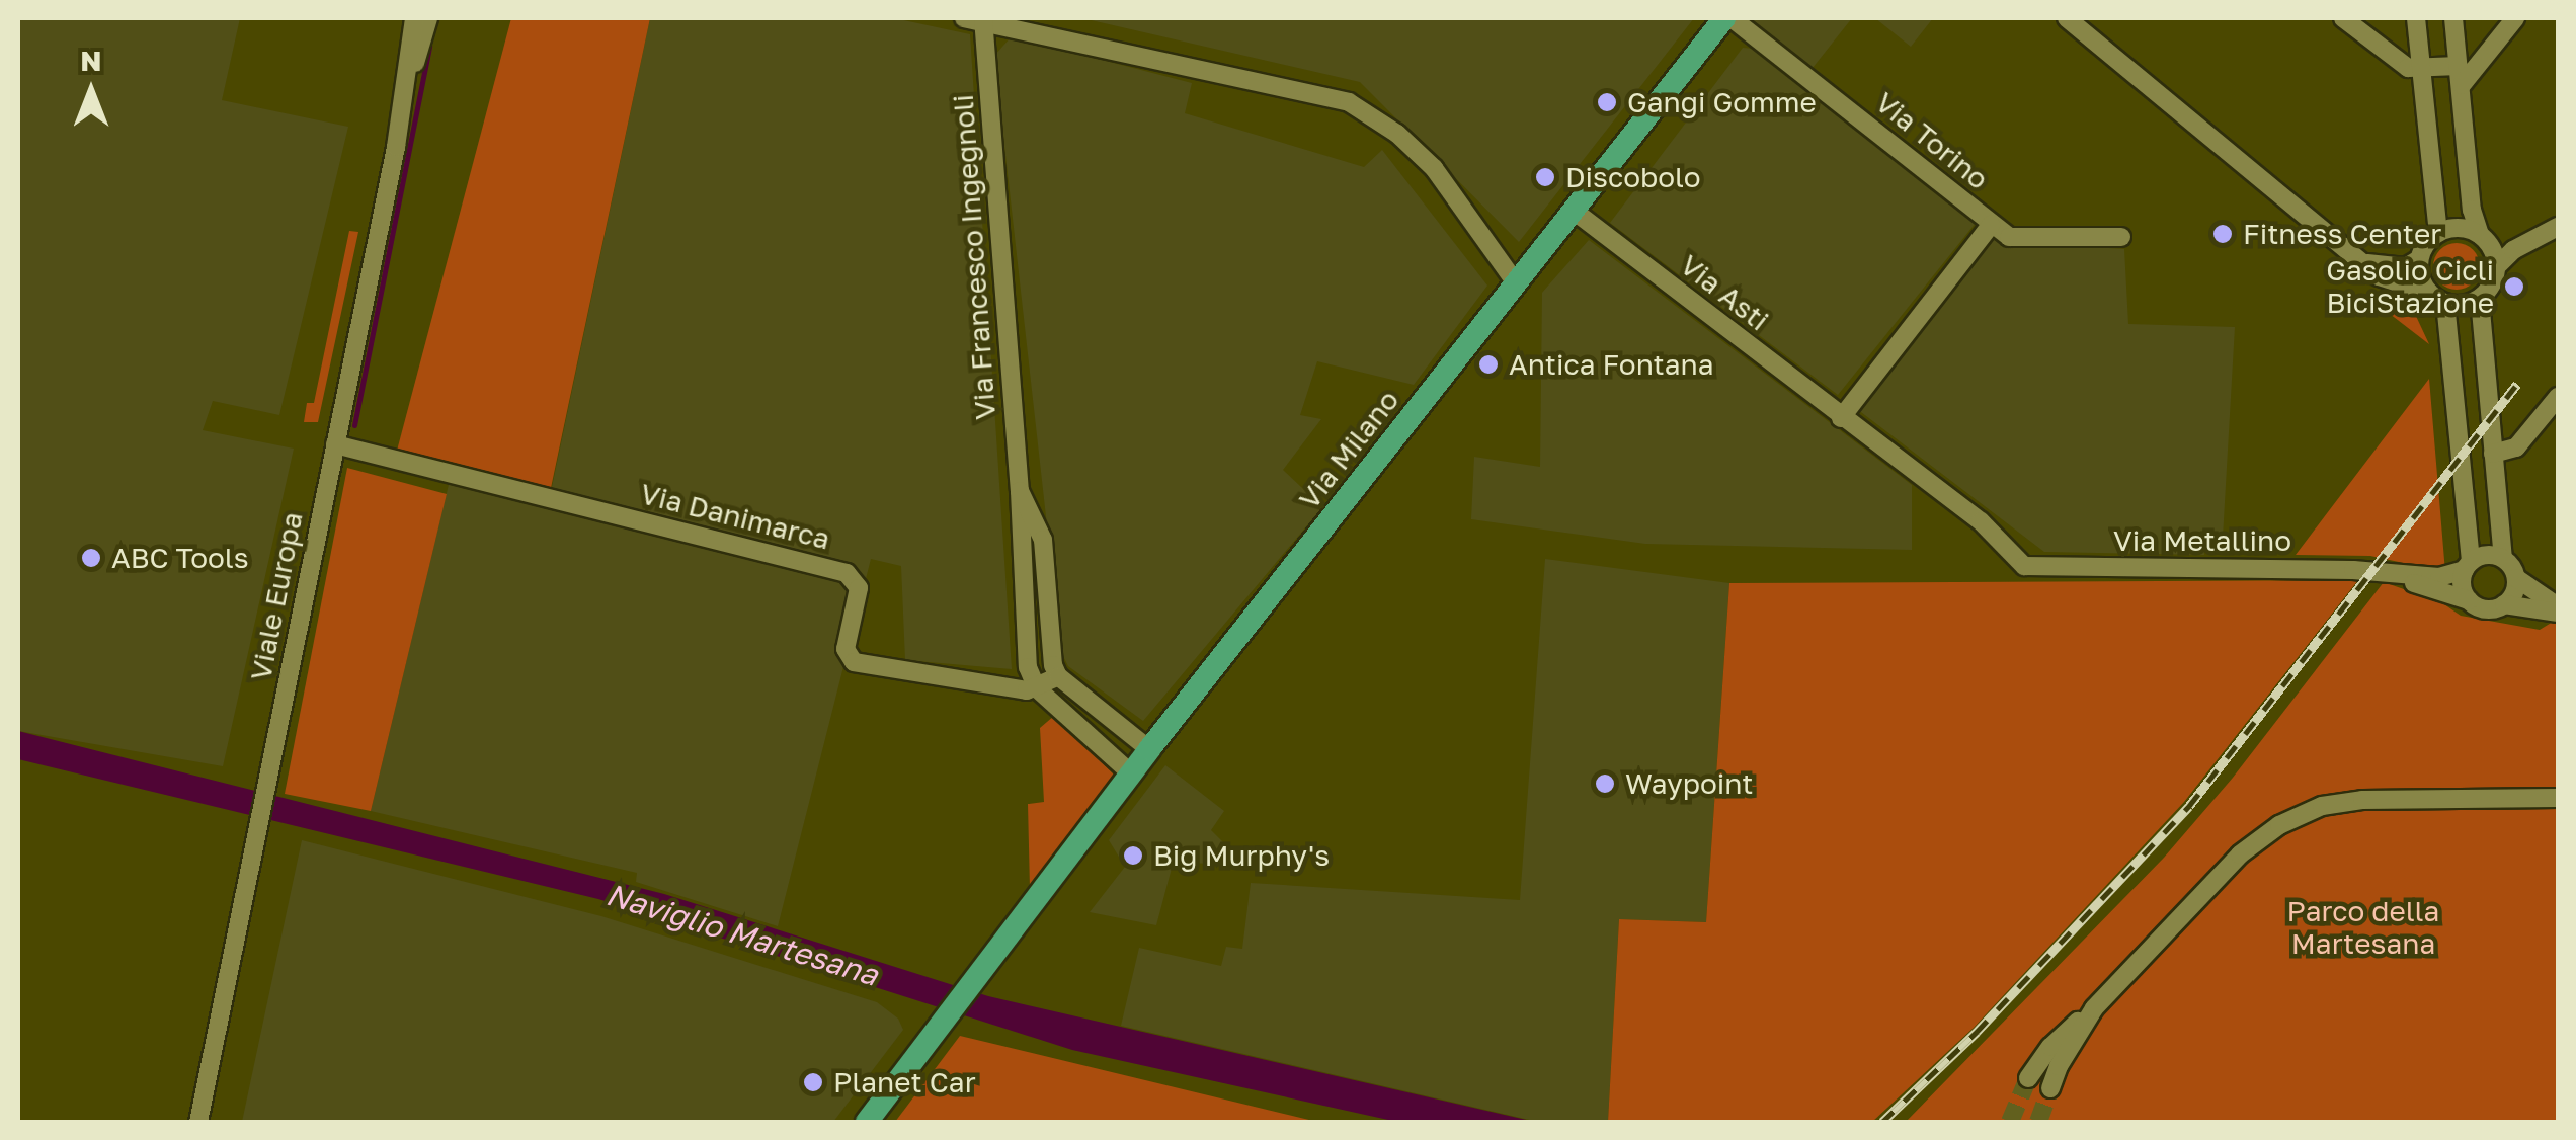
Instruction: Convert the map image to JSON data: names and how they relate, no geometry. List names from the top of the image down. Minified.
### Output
{"streets":{"main road":["Via Milano"],"street":["Via Torino","Via Francesco Ingegnoli","Via Asti","Via Danimarca","Via Metallino","Viale Europa"]},"crossings":[["Via Torino","Via Milano"],["Via Francesco Ingegnoli","Via Danimarca"],["Via Asti","Via Milano"],["Via Asti","Via Metallino"],["Via Danimarca","Viale Europa"]],"water":["Naviglio Martesana"],"parks":["Parco della Martesana"],"places":["Gangi Gomme","Discobolo","Fitness Center","Gasolio Cicli BiciStazione","Antica Fontana","ABC Tools","Waypoint","Big Murphy's","Planet Car"],"north":"top"}
